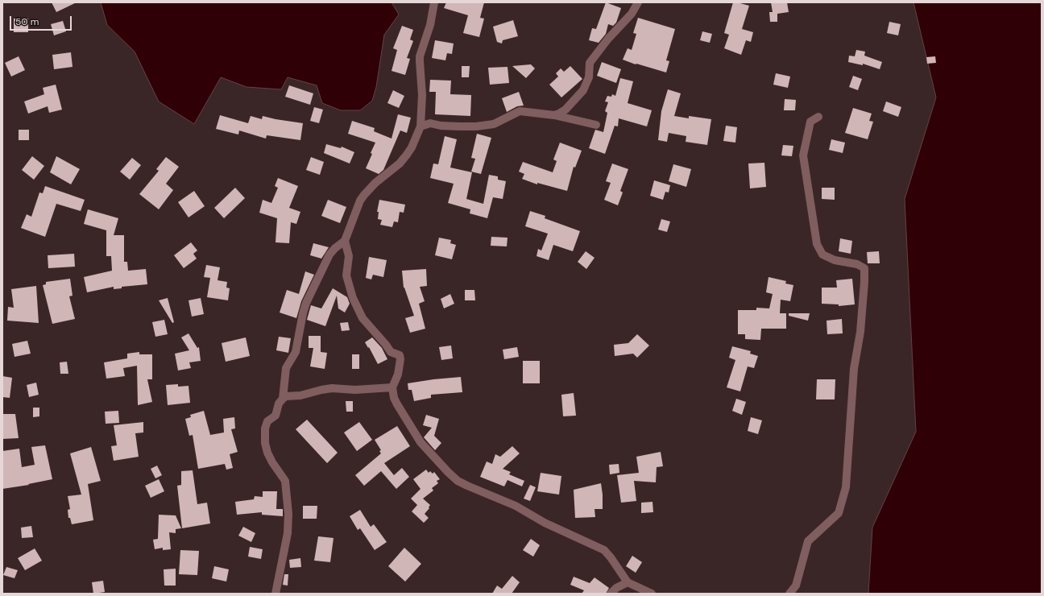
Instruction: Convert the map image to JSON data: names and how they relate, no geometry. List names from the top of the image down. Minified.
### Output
{"scale_bar":"50 m"}
